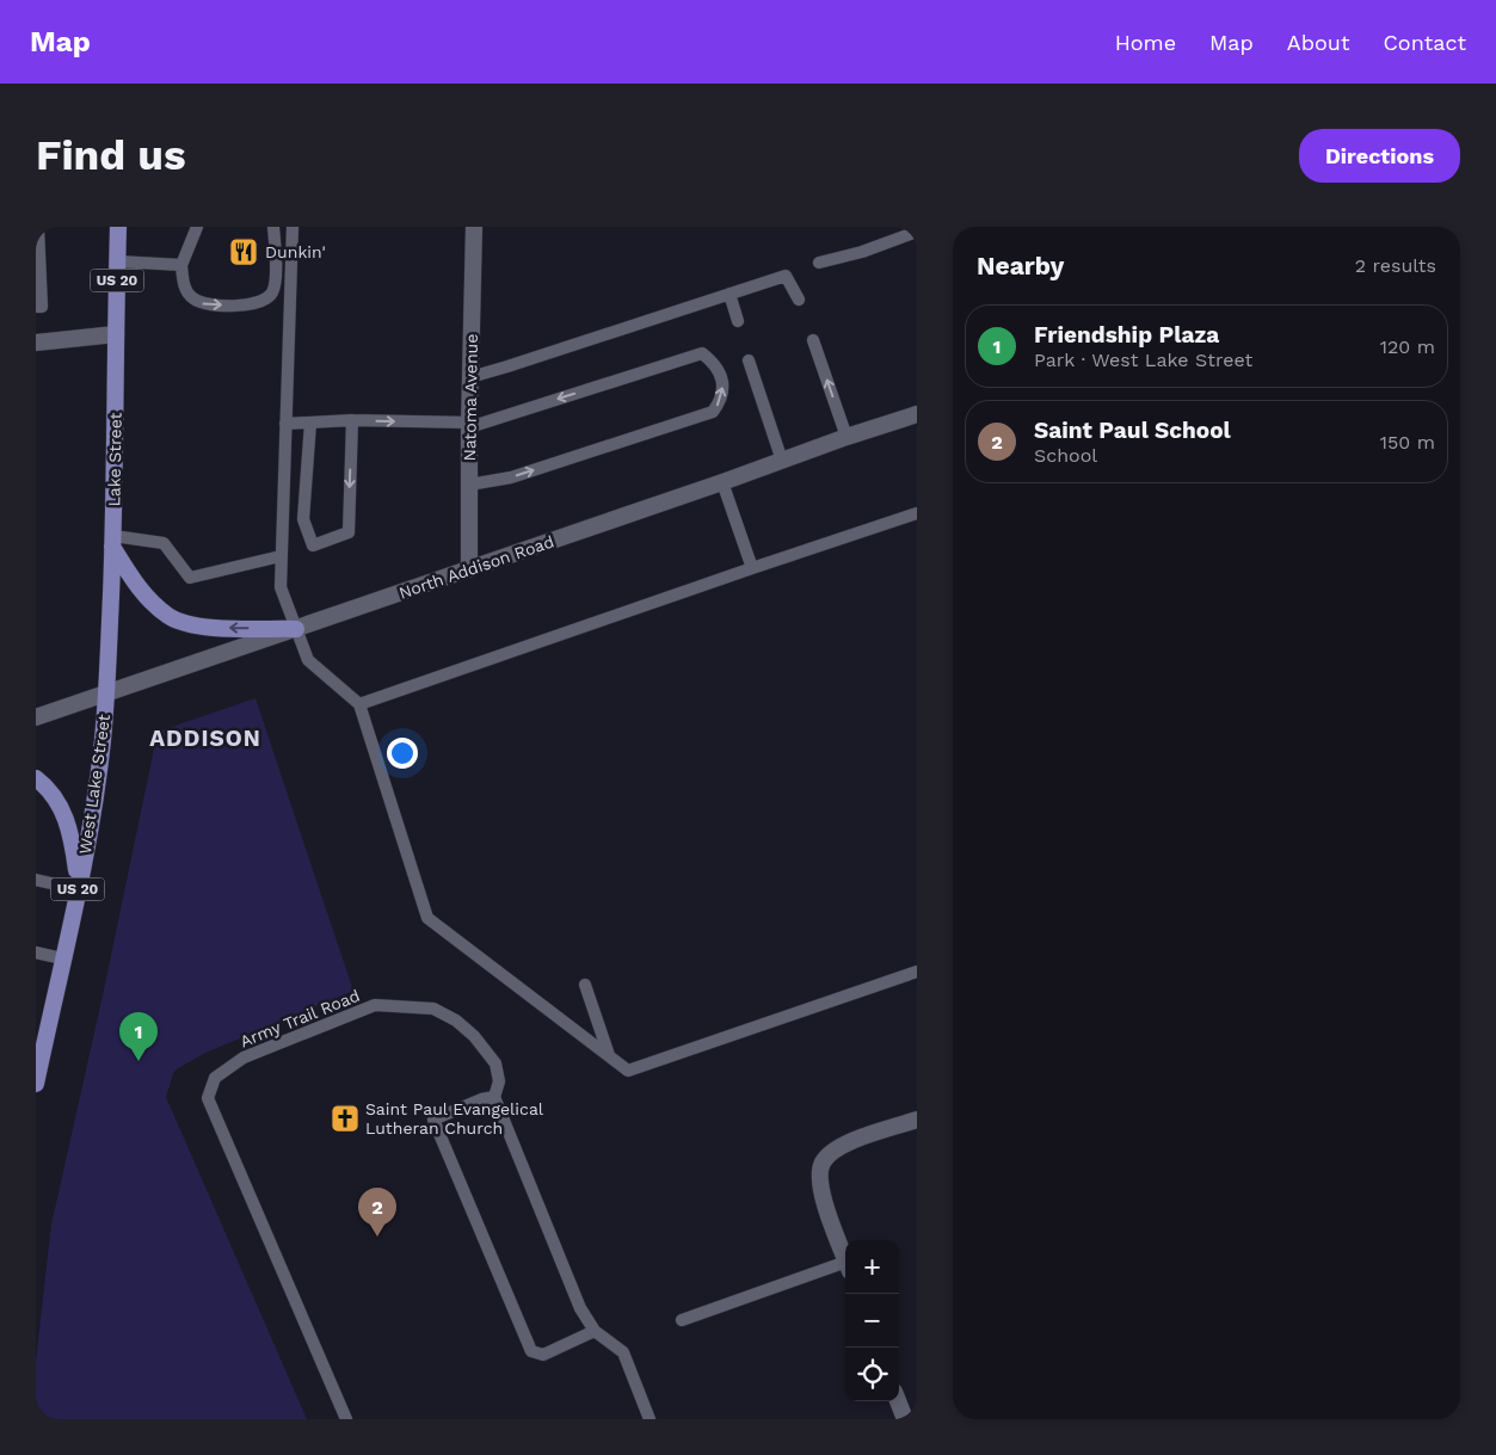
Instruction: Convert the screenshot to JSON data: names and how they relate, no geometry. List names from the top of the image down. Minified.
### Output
{"streets":{"main road":["US 20","Lake Street","West Lake Street"],"street":["Natoma Avenue","North Addison Road"],"lane":["Army Trail Road"]},"crossings":[["Natoma Avenue","North Addison Road"],["Lake Street","North Addison Road"],["Lake Street","West Lake Street"],["North Addison Road","West Lake Street"]],"districts":["ADDISON"],"places":{"restaurant":["Dunkin'"],"church":["Saint Paul Evangelical Lutheran Church"]},"page":{"header":"Map","nav":["Home","Map","About","Contact"],"buttons":"Directions","title":"Find us","heading":["Nearby","2 results"],"list":[{"mark":"1","name":"Friendship Plaza","note":"Park · West Lake Street","value":"120 m"},{"mark":"2","name":"Saint Paul School","note":"School","value":"150 m"}],"pins":["1","2"],"map_buttons":["+","−"]}}
